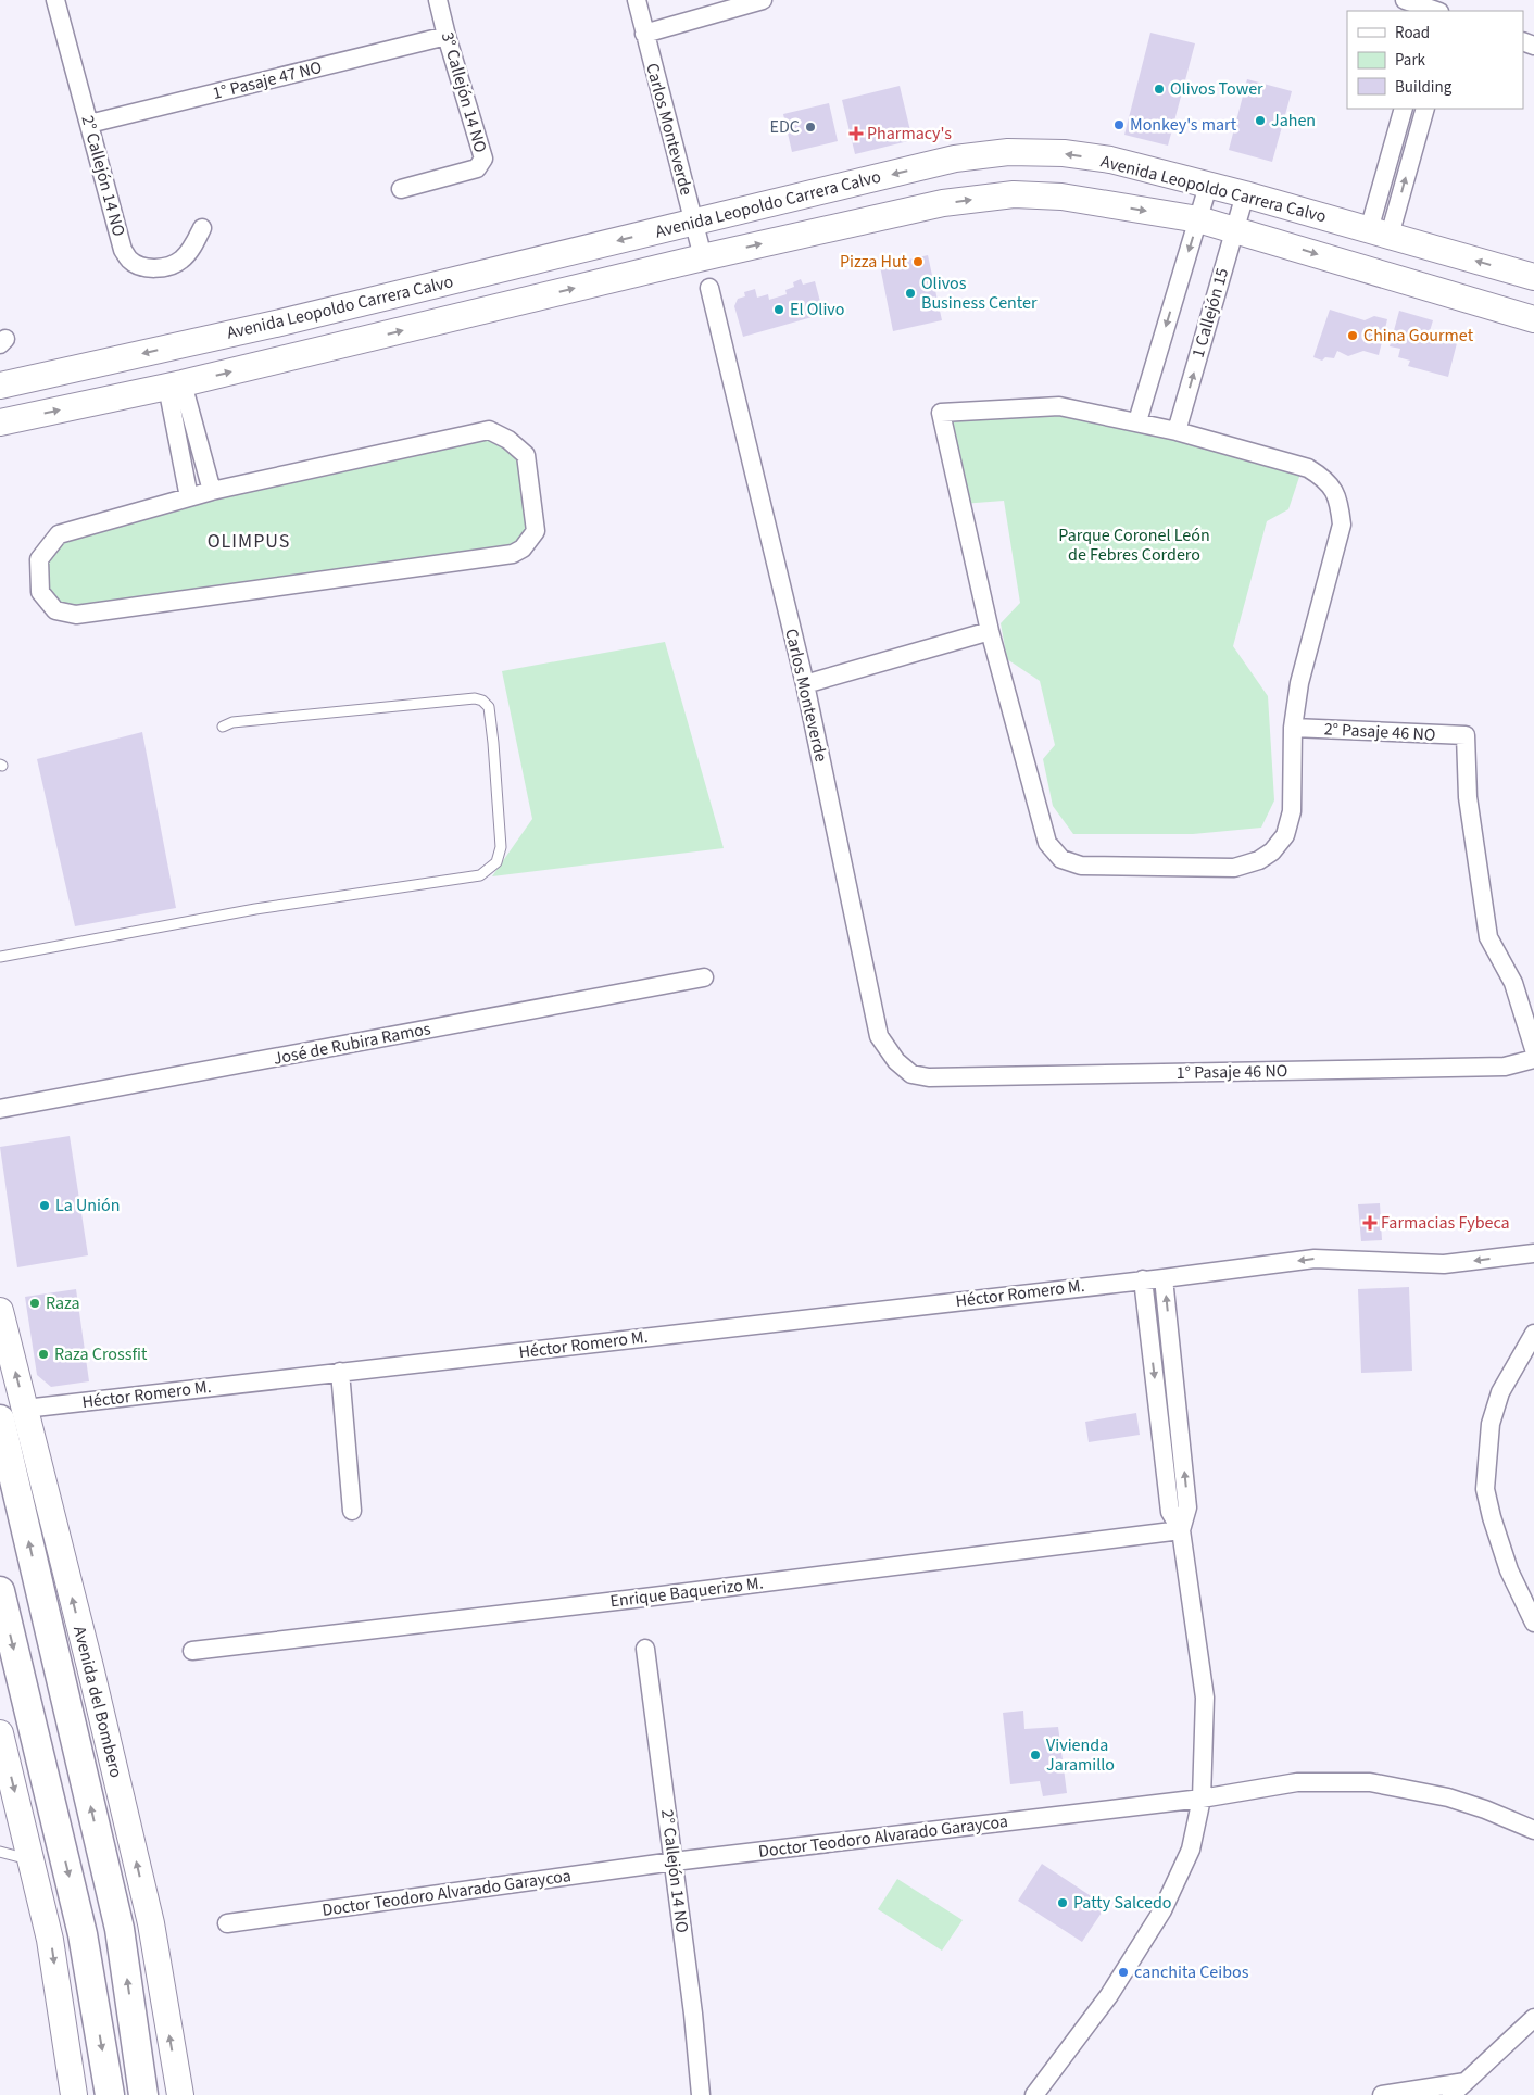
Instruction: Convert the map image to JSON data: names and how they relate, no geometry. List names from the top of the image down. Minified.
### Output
{"streets":{"main road":["Avenida Leopoldo Carrera Calvo","Avenida del Bombero"],"street":["1° Pasaje 47 NO","3° Callejón 14 NO","Carlos Monteverde","2° Callejón 14 NO","1 Callejón 15","2° Pasaje 46 NO","José de Rubira Ramos","1° Pasaje 46 NO","Héctor Romero M.","Enrique Baquerizo M.","Doctor Teodoro Alvarado Garaycoa"]},"crossings":[["1° Pasaje 47 NO","3° Callejón 14 NO"],["1° Pasaje 47 NO","2° Callejón 14 NO"],["Carlos Monteverde","Avenida Leopoldo Carrera Calvo"],["Carlos Monteverde","1° Pasaje 46 NO"],["2° Callejón 14 NO","Doctor Teodoro Alvarado Garaycoa"],["Avenida Leopoldo Carrera Calvo","1 Callejón 15"],["Héctor Romero M.","Avenida del Bombero"]],"districts":["OLIMPUS"],"parks":["Parque Coronel León de Febres Cordero"],"places":{"other":["Olivos Tower","Jahen","Monkey's mart","EDC","Pizza Hut","Olivos Business Center","El Olivo","China Gourmet","La Unión","Raza","Raza Crossfit","Vivienda Jaramillo","Patty Salcedo","canchita Ceibos"],"health":["Pharmacy's","Farmacias Fybeca"]},"legend":["Road","Park","Building"]}
